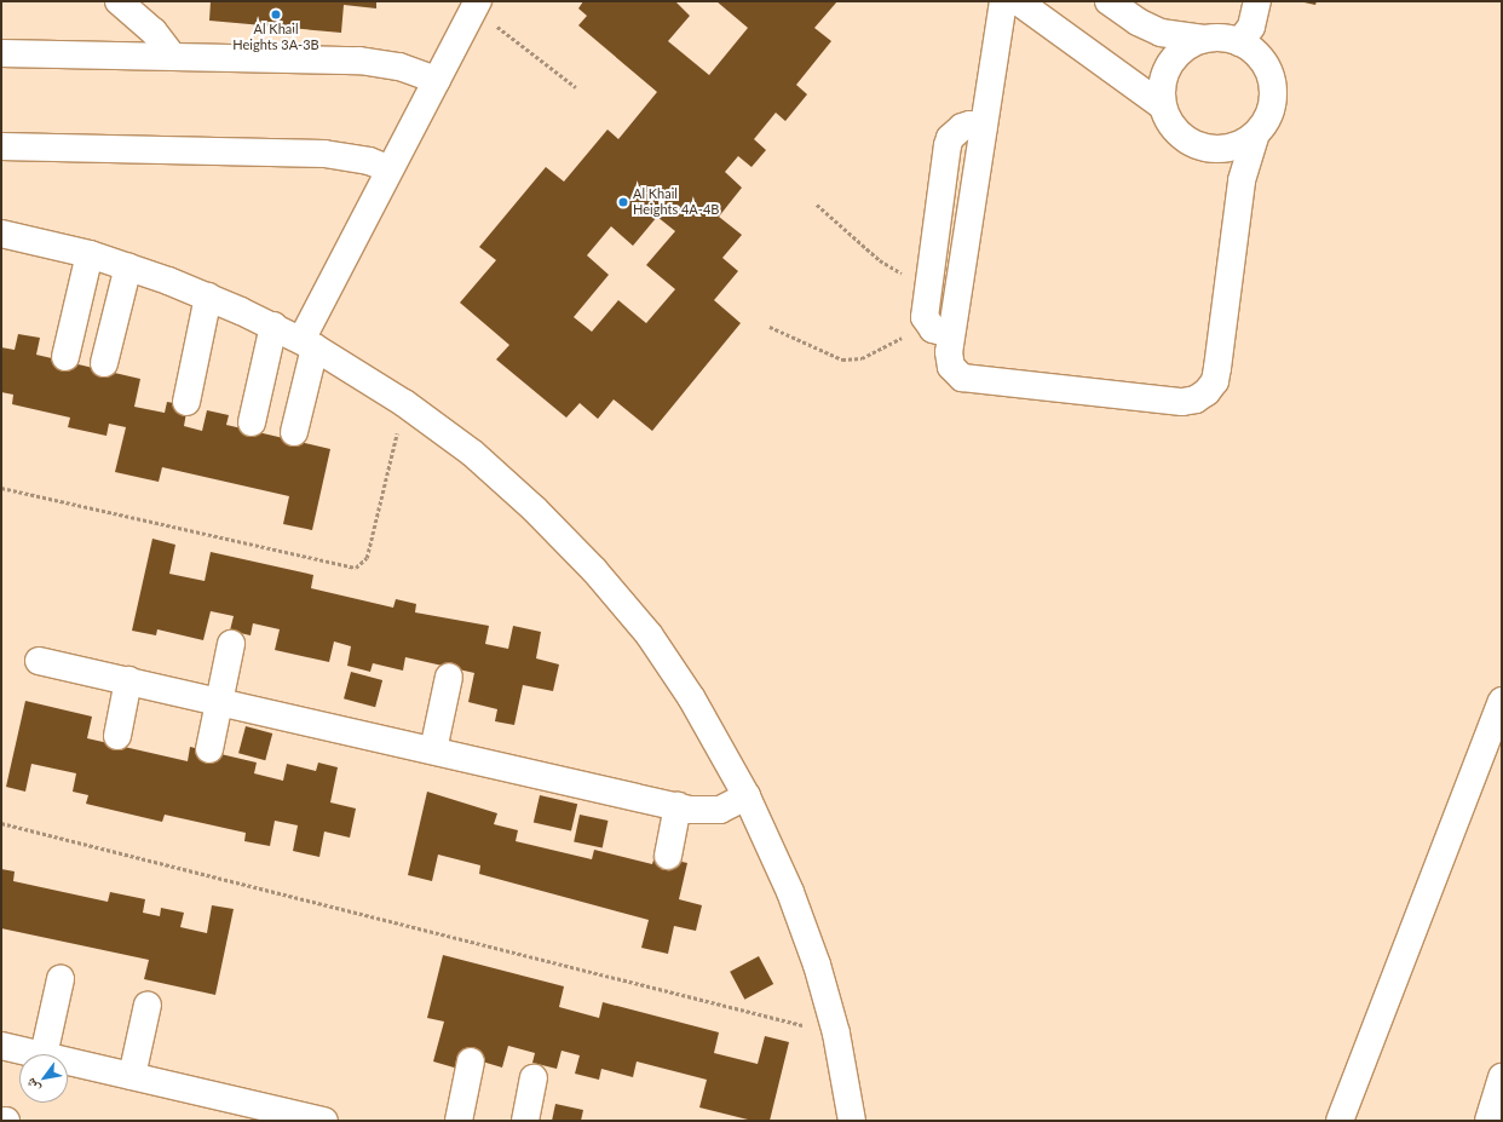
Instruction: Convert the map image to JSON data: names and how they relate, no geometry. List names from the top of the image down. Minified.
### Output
{"places":["Al Khail Heights 3A-3B","Al Khail Heights 4A-4B"],"north":"bottom left"}
